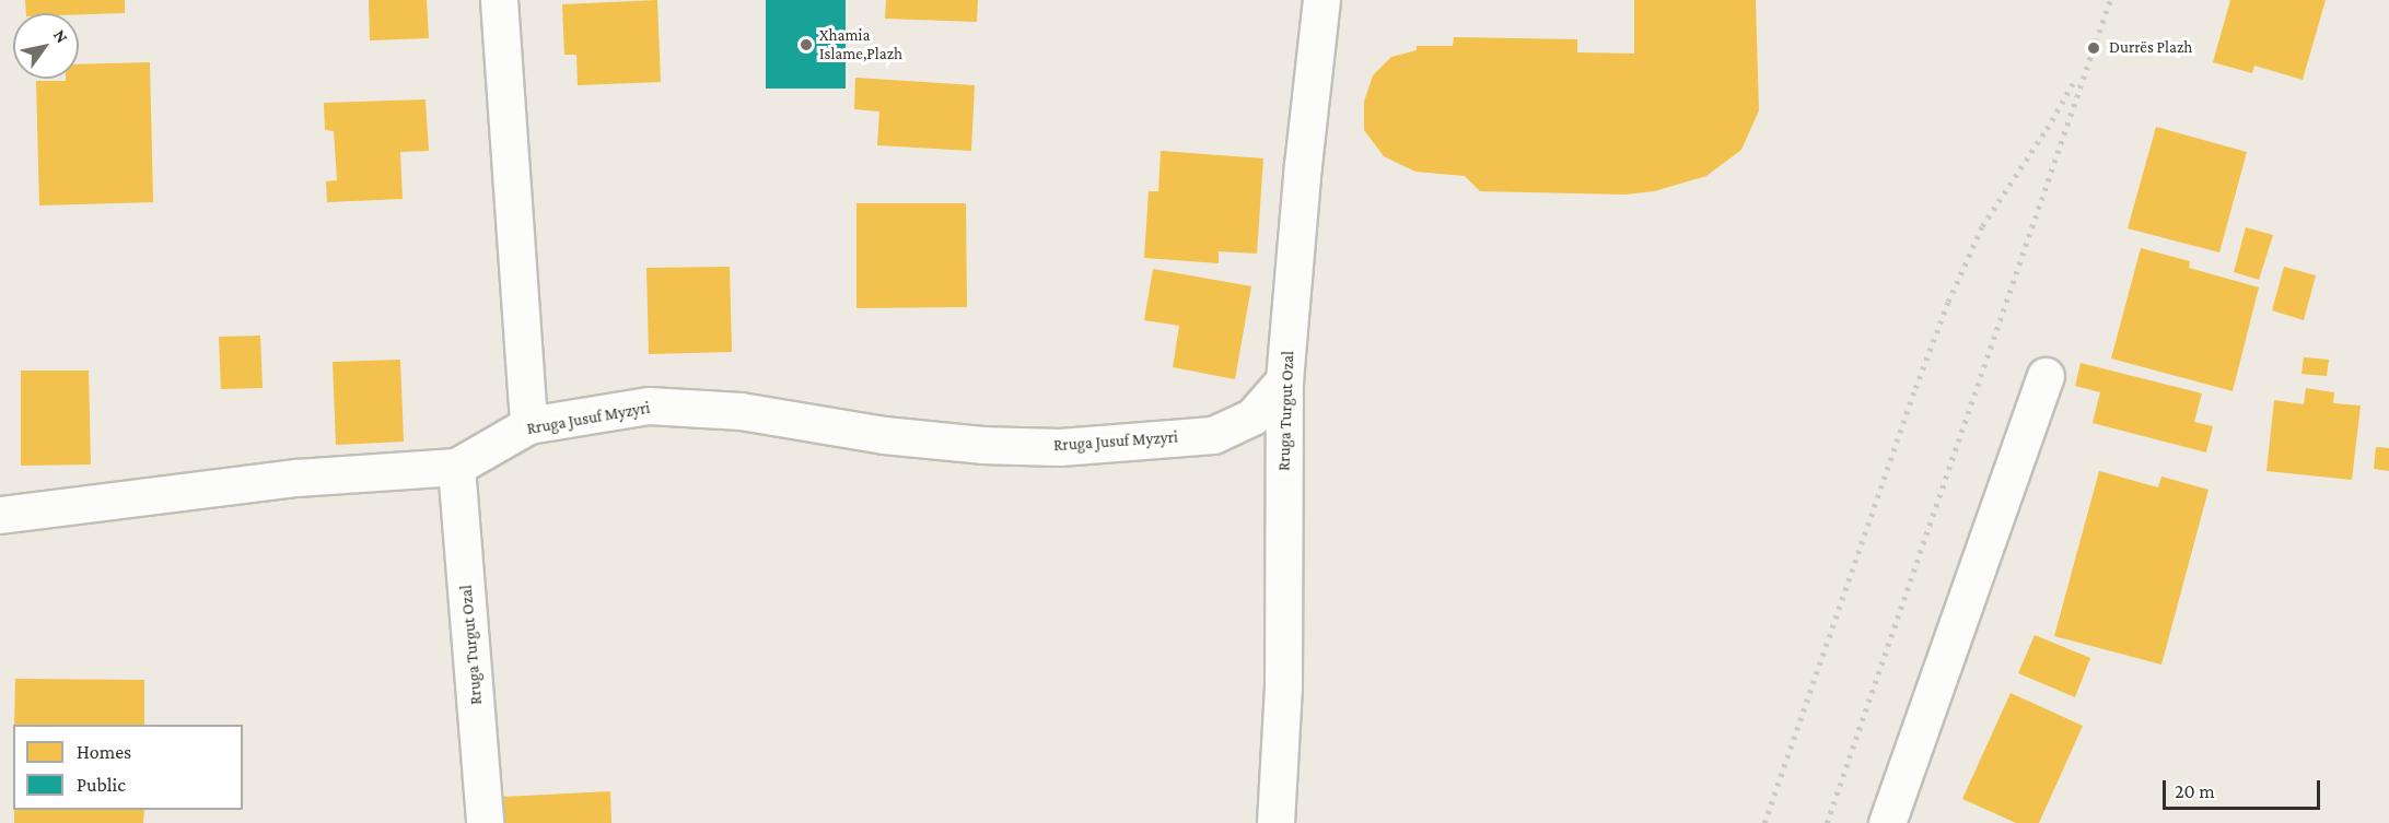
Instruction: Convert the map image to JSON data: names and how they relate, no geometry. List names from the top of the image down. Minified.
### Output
{"streets":{"street":["Rruga Turgut Ozal","Rruga Jusuf Myzyri"]},"crossings":[["Rruga Turgut Ozal","Rruga Jusuf Myzyri"]],"places":["Xhamia Islame,Plazh","Durrës Plazh"],"legend":["Homes","Public"],"scale_bar":"20 m","north":"top right"}
